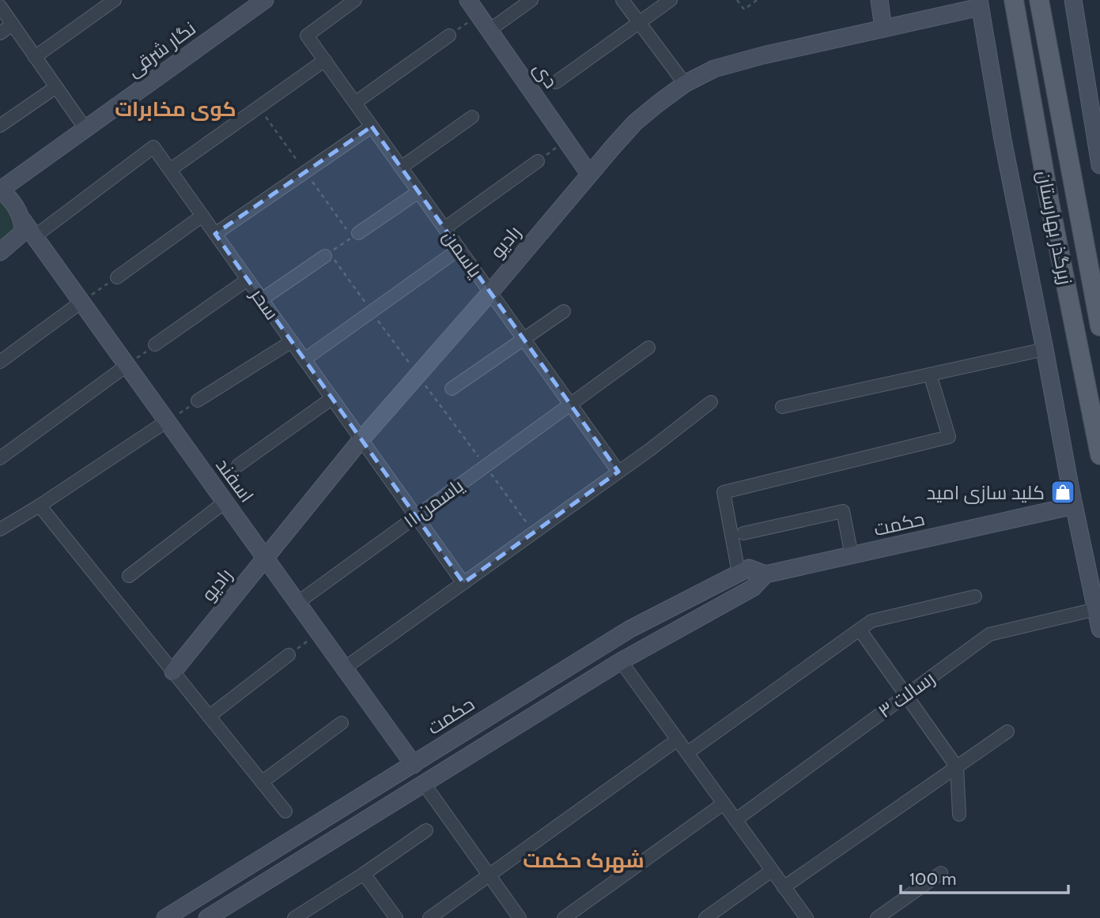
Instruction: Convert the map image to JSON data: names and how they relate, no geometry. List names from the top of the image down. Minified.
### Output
{"streets":{"main road":["زیرگذر بهارستان"],"street":["نگار شرقی","دی","رادیو","یاسمن","سحر","اسفند","یاسمن ۱۱","حکمت","رسالت ۳"]},"crossings":[["نگار شرقی","اسفند"],["دی","رادیو"],["رادیو","یاسمن"],["رادیو","سحر"],["رادیو","اسفند"],["یاسمن","یاسمن ۱۱"],["سحر","اسفند"],["سحر","یاسمن ۱۱"],["اسفند","یاسمن ۱۱"],["اسفند","حکمت"]],"districts":["کوی مخابرات","شهرک حکمت"],"places":{"shop":["کلید سازی امید"]},"scale_bar":"100 m"}
